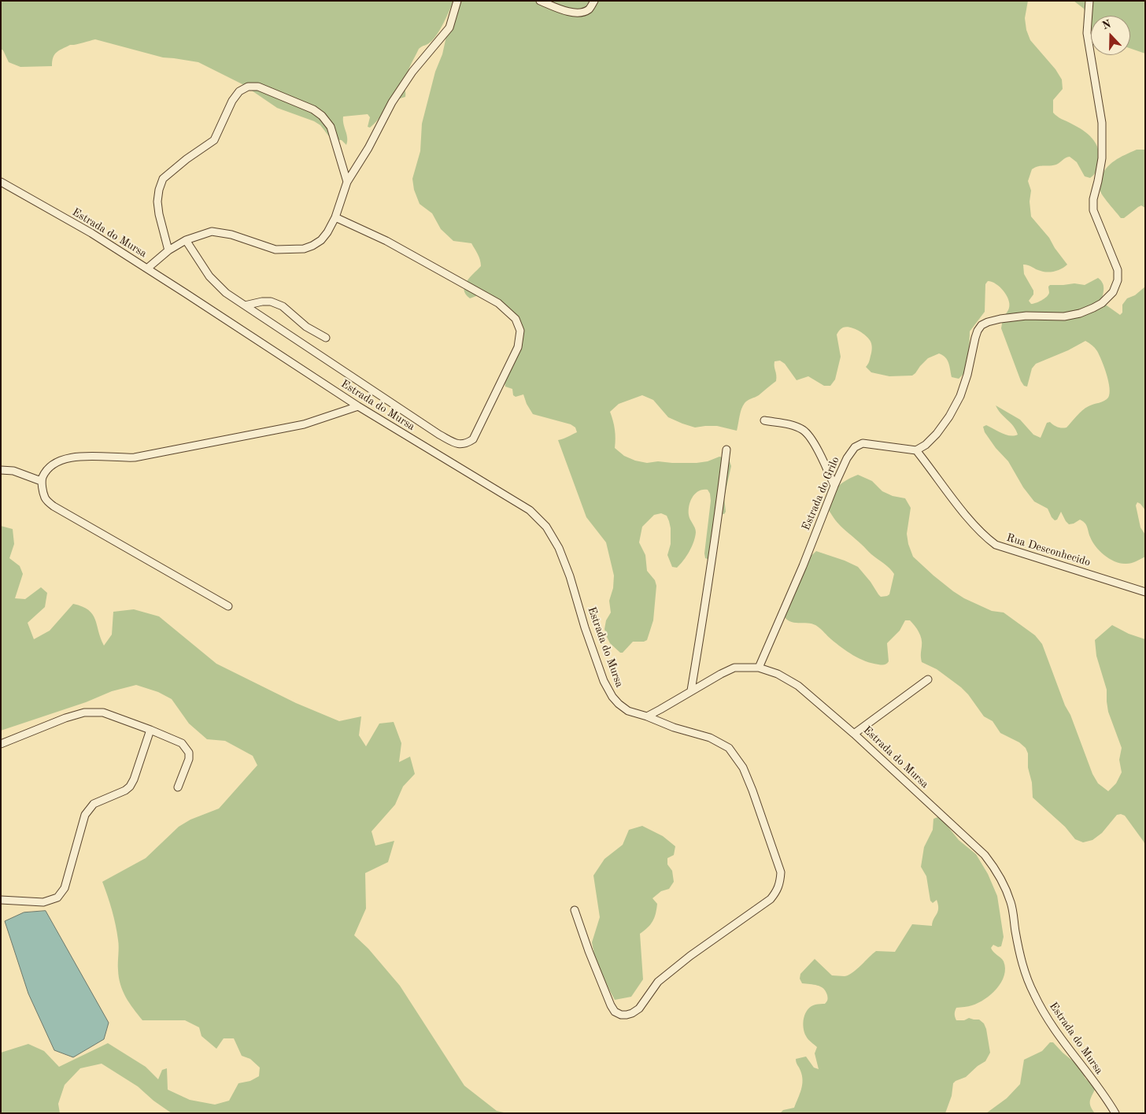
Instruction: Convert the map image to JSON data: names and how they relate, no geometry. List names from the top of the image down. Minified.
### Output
{"streets":{"street":["Estrada do Mursa","Estrada do Grilo","Rua Desconhecido"]},"crossings":[["Estrada do Mursa","Estrada do Grilo"],["Estrada do Grilo","Rua Desconhecido"]],"north":"top"}
